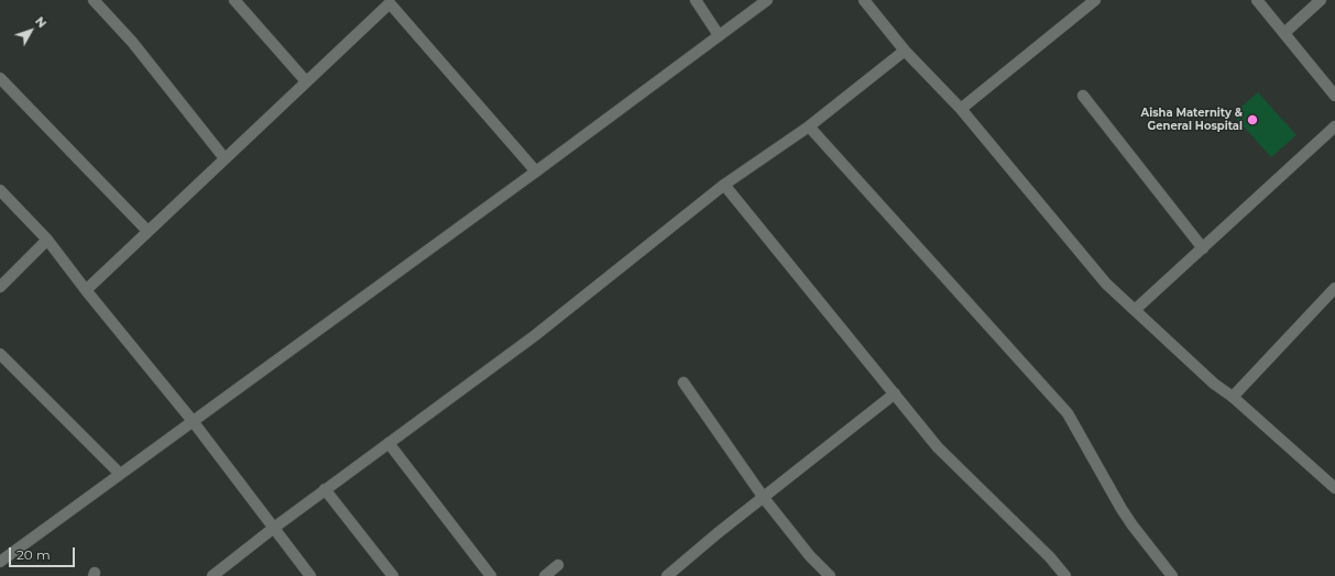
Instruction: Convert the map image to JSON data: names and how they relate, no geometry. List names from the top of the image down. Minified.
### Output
{"places":["Aisha Maternity & General Hospital"],"scale_bar":"20 m","north":"top right"}
